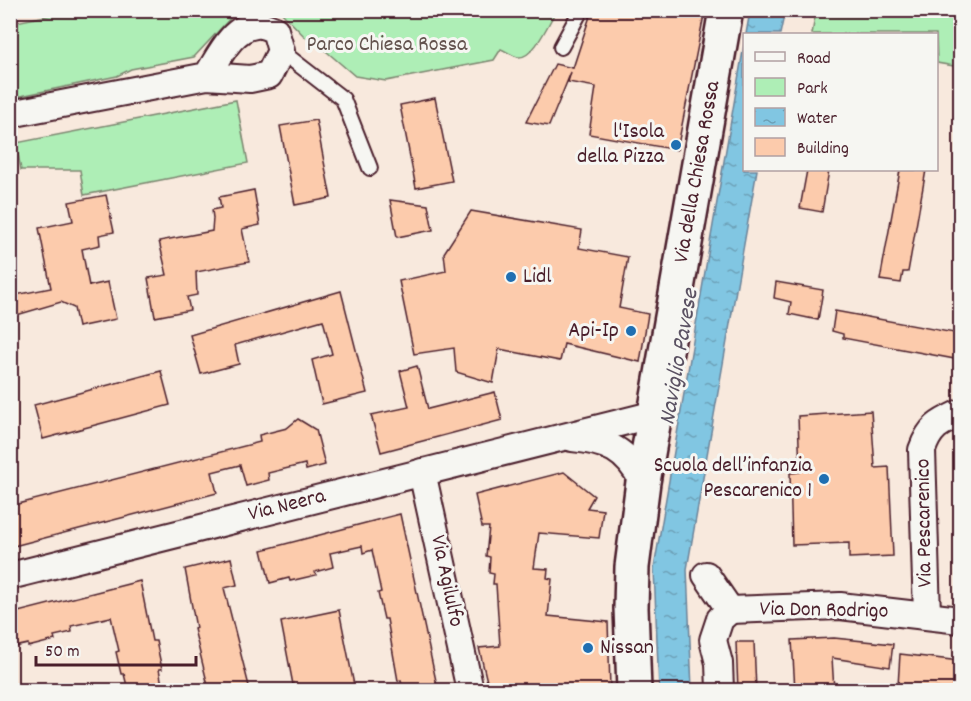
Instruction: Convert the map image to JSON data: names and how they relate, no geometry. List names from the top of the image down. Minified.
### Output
{"streets":{"main road":["Via della Chiesa Rossa"],"street":["Via Neera","Via Pescarenico","Via Agilulfo","Via Don Rodrigo"]},"crossings":[["Via della Chiesa Rossa","Via Neera"],["Via Neera","Via Agilulfo"],["Via Pescarenico","Via Don Rodrigo"]],"water":["Naviglio Pavese"],"parks":["Parco Chiesa Rossa"],"places":["l'Isola della Pizza","Lidl","Api-Ip","Scuola dell’infanzia Pescarenico 1","Nissan"],"legend":["Road","Park","Water","Building"],"scale_bar":"50 m"}
